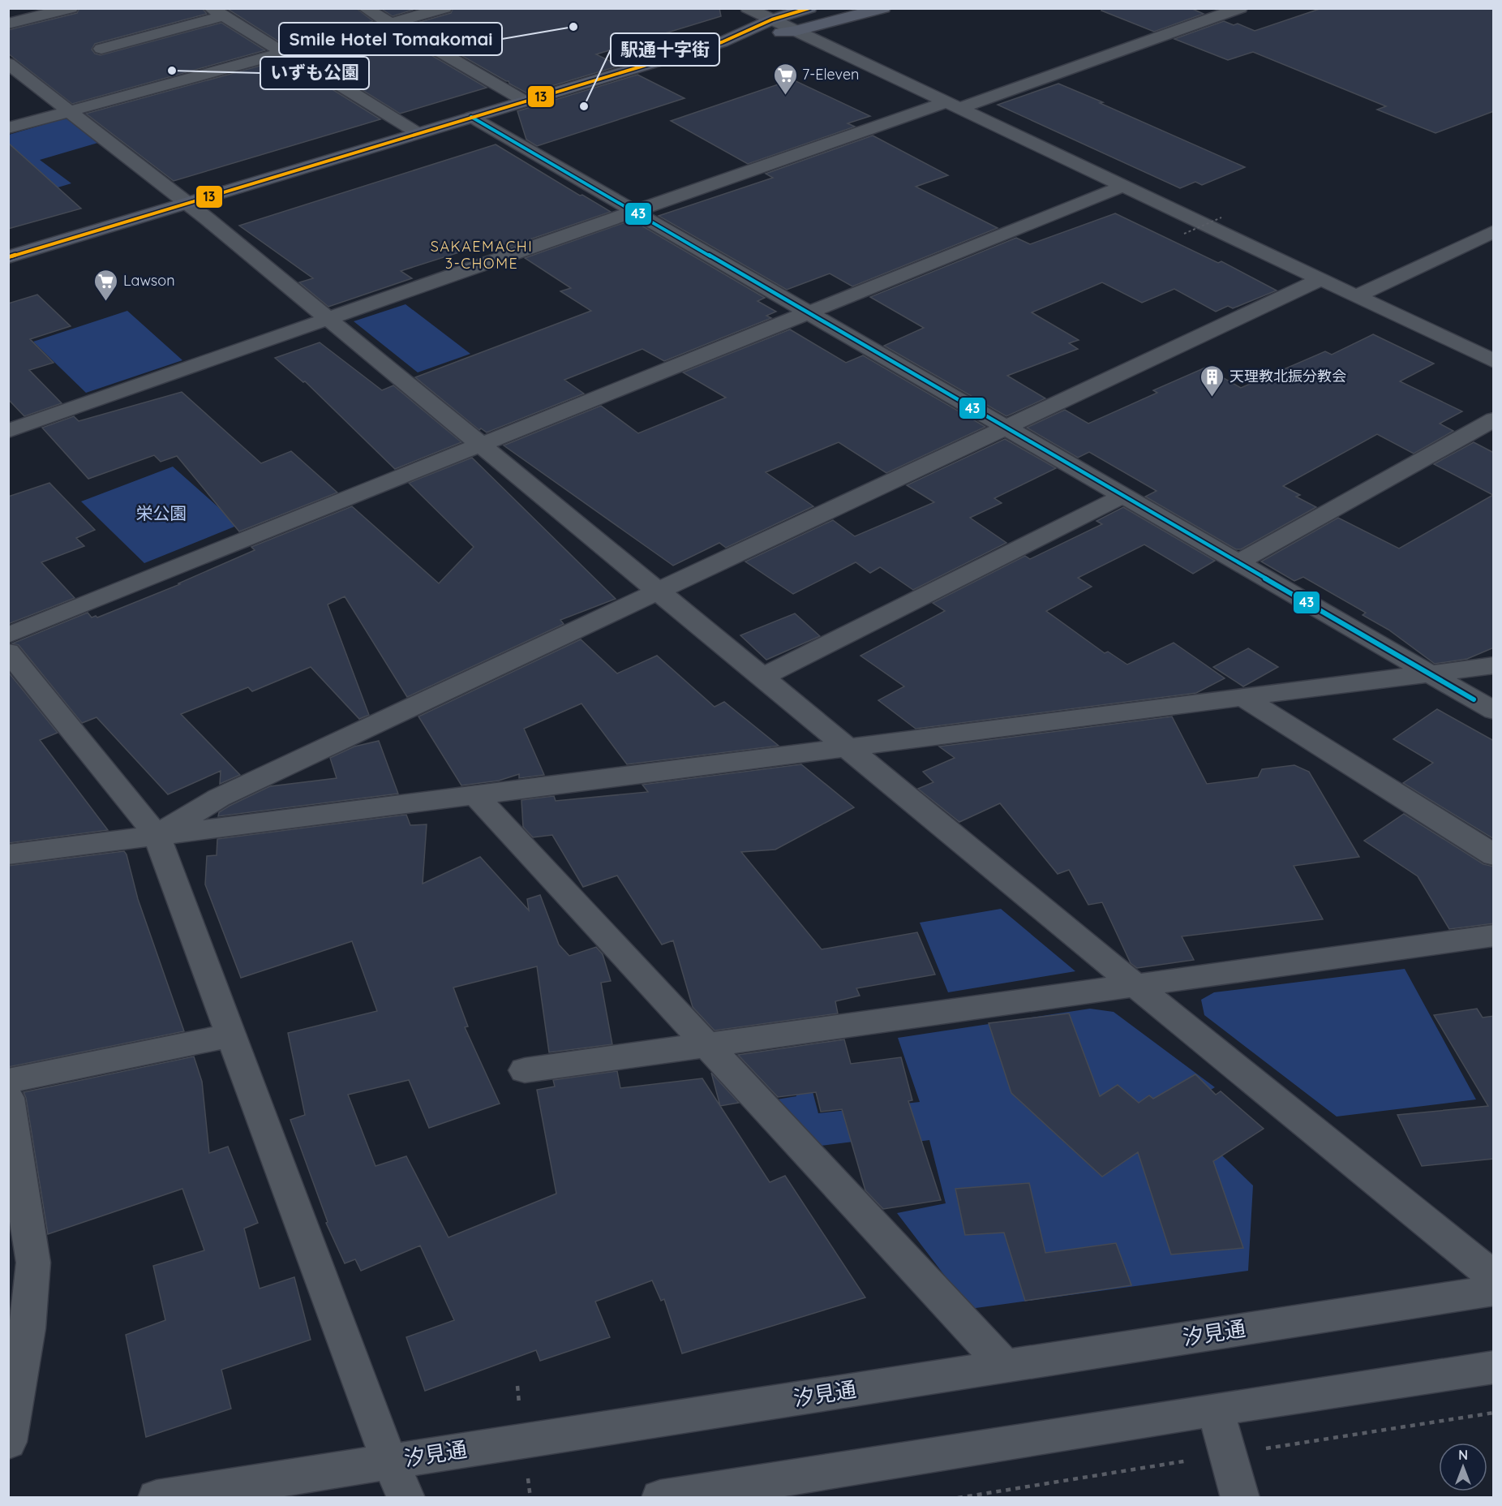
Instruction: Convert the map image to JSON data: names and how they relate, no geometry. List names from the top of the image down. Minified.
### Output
{"streets":{"street":["汐見通"]},"districts":["SAKAEMACHI 3-CHOME"],"parks":["栄公園"],"places":{"other":["Smile Hotel Tomakomai","いずも公園","駅通十字街"],"supermarket":["7-Eleven","Lawson"],"building":["天理教北振分教会"]},"lines":["transit line 13","transit line 43"],"north":"top"}
